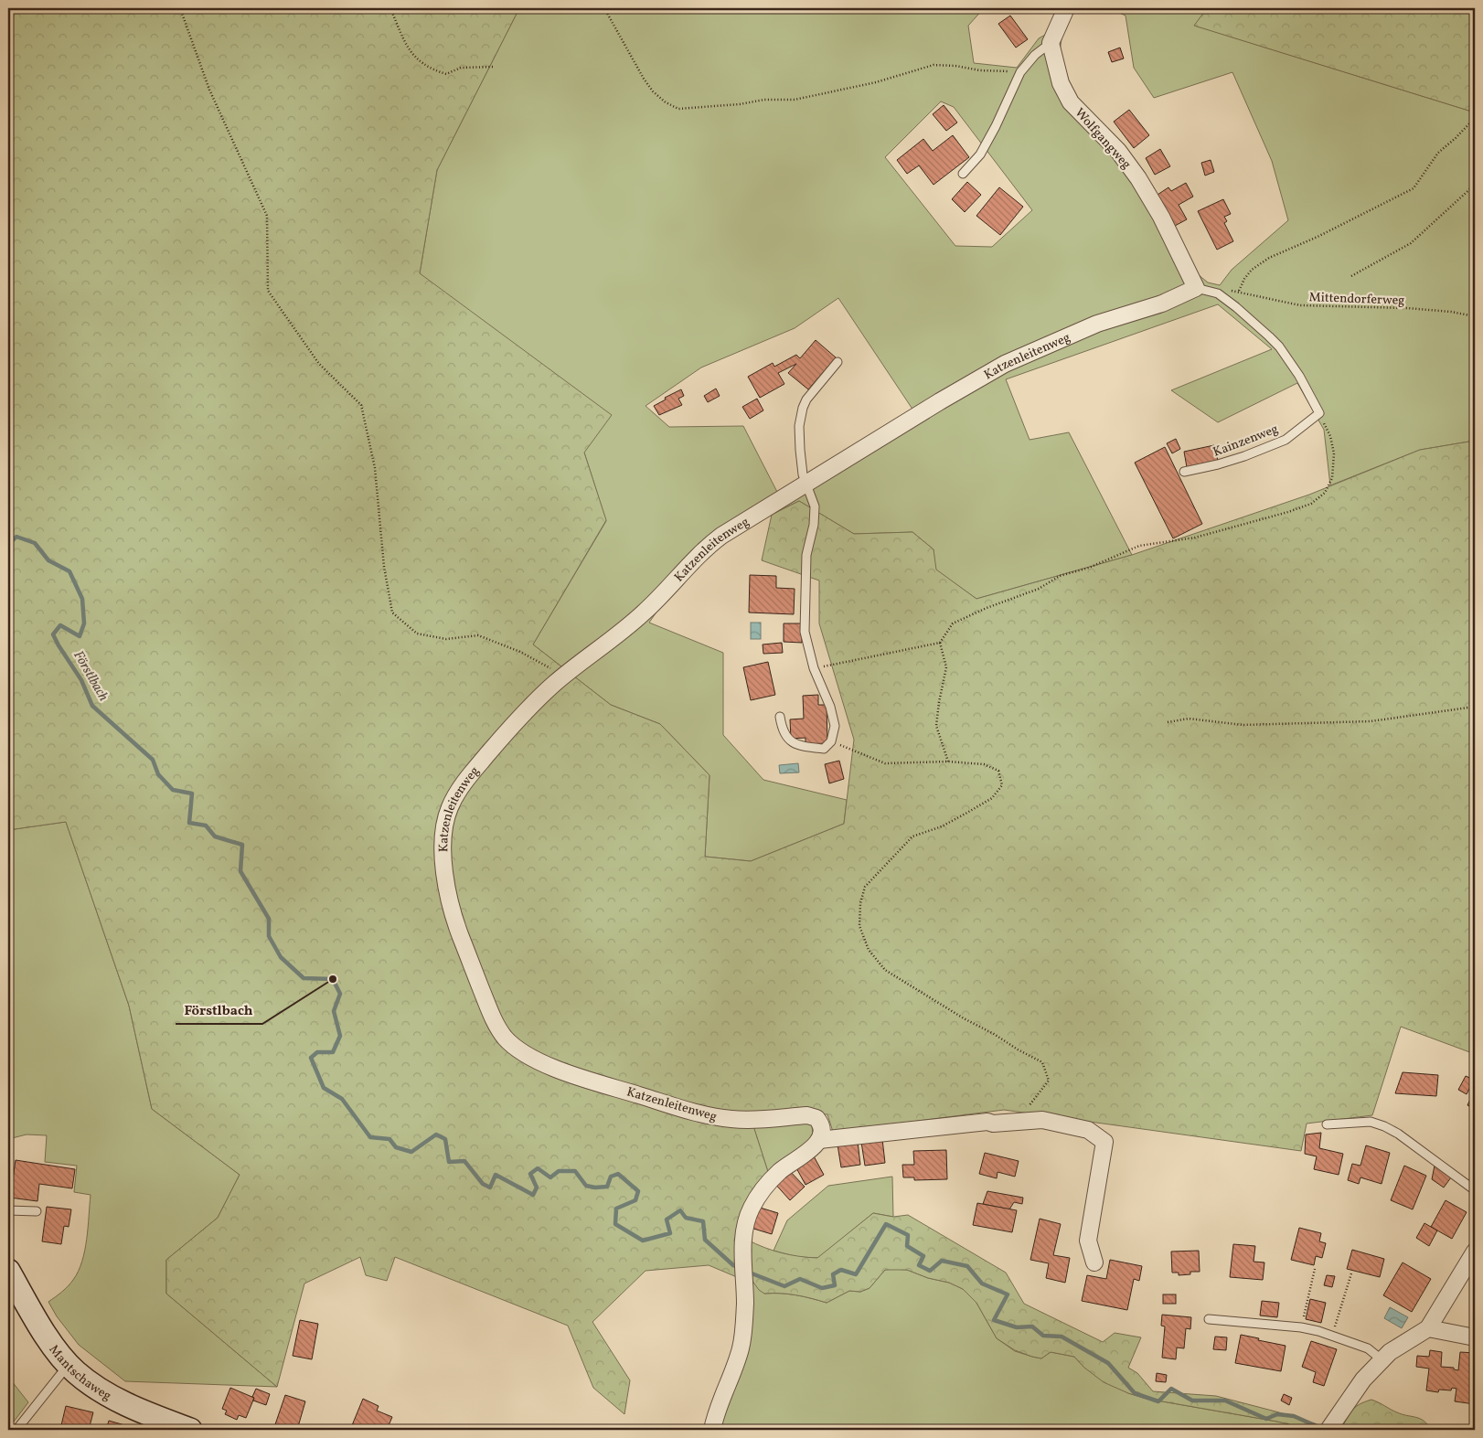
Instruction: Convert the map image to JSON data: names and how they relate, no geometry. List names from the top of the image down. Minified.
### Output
{"streets":{"street":["Wolfgangweg","Katzenleitenweg","Mantschaweg"],"lane":["Kainzenweg"],"path":["Mittendorferweg"]},"crossings":[["Wolfgangweg","Katzenleitenweg"]],"water":["Förstlbach"],"places":["Förstlbach"]}
